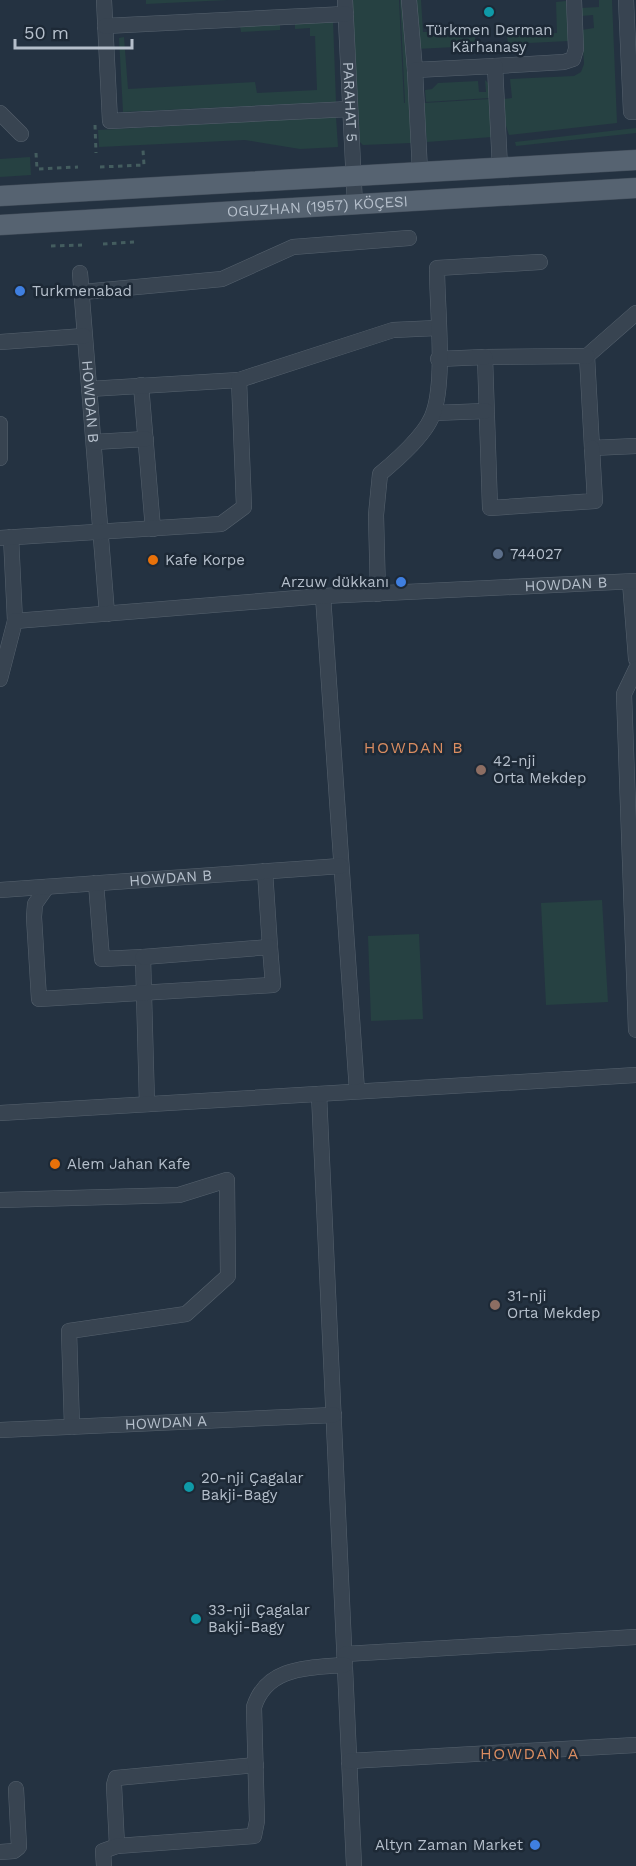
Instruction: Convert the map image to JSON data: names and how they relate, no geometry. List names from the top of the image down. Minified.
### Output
{"streets":{"main road":["OGUZHAN (1957) KÖÇESI"],"street":["PARAHAT 5","HOWDAN B","HOWDAN A"]},"crossings":[["PARAHAT 5","OGUZHAN (1957) KÖÇESI"]],"districts":["HOWDAN B","HOWDAN A"],"places":["Türkmen Derman Kärhanasy","Turkmenabad","744027","Kafe Korpe","Arzuw dükkanı","42-nji Orta Mekdep","Alem Jahan Kafe","31-nji Orta Mekdep","20-nji Çagalar Bakji-Bagy","33-nji Çagalar Bakji-Bagy","Altyn Zaman Market"],"scale_bar":"50 m"}
